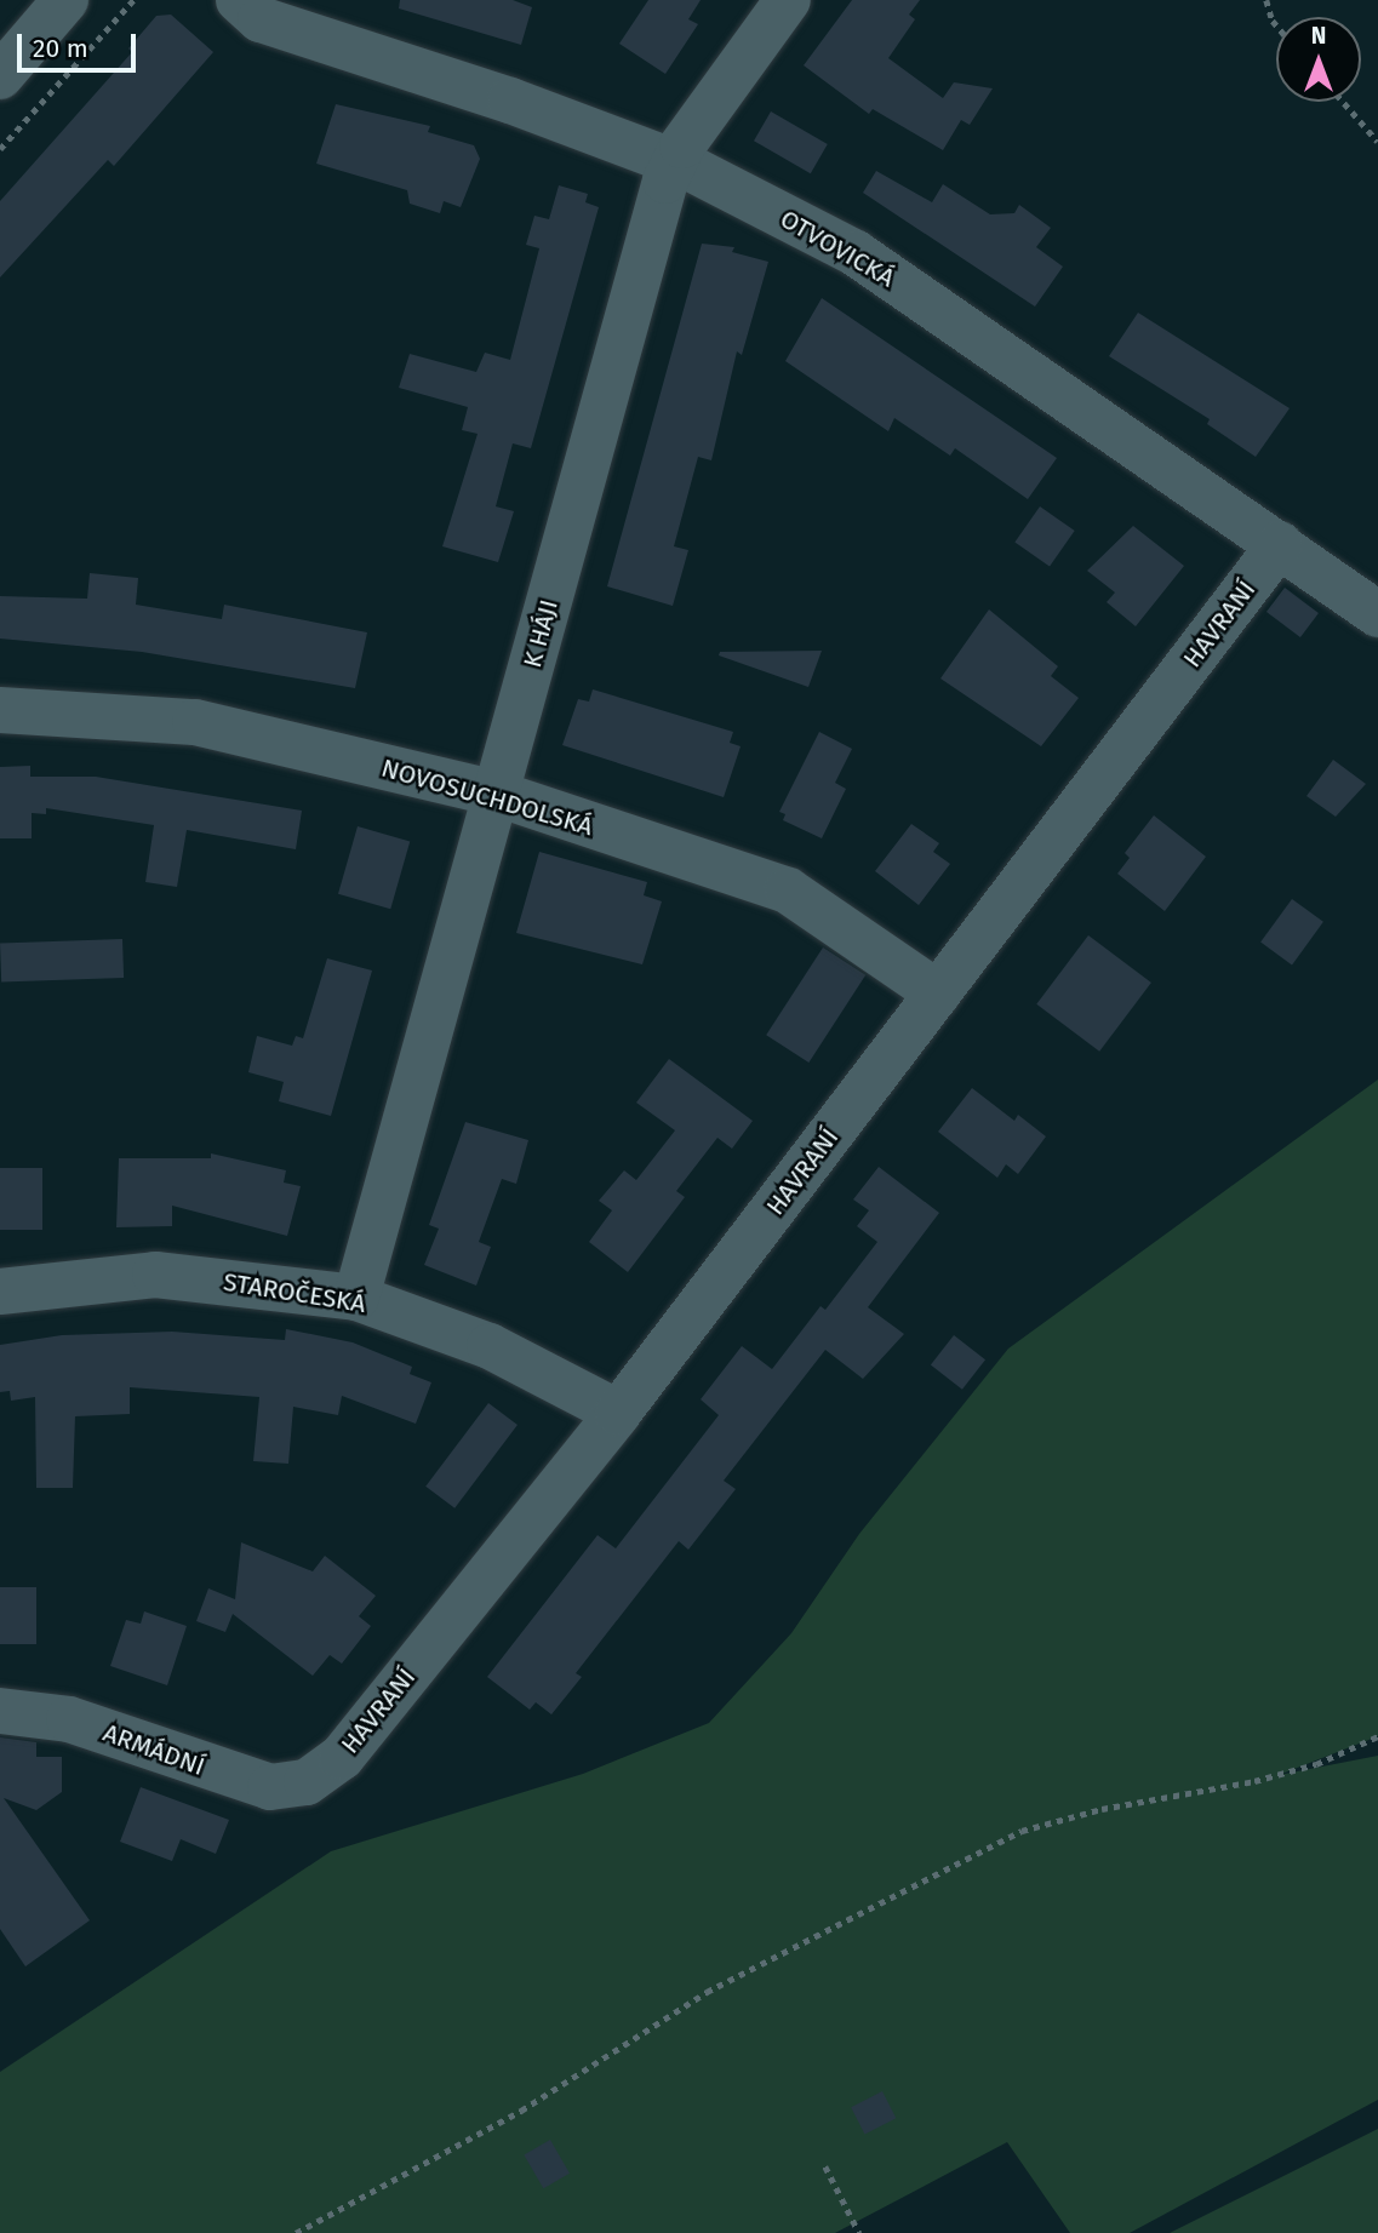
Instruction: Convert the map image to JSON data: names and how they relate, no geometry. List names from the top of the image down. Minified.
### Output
{"streets":{"street":["OTVOVICKÁ","HAVRANÍ","K HÁJI","NOVOSUCHDOLSKÁ","STAROČESKÁ","ARMÁDNÍ"]},"crossings":[["OTVOVICKÁ","HAVRANÍ"],["OTVOVICKÁ","K HÁJI"],["HAVRANÍ","NOVOSUCHDOLSKÁ"],["HAVRANÍ","STAROČESKÁ"],["HAVRANÍ","ARMÁDNÍ"],["K HÁJI","NOVOSUCHDOLSKÁ"],["K HÁJI","STAROČESKÁ"]],"scale_bar":"20 m","north":"top"}
